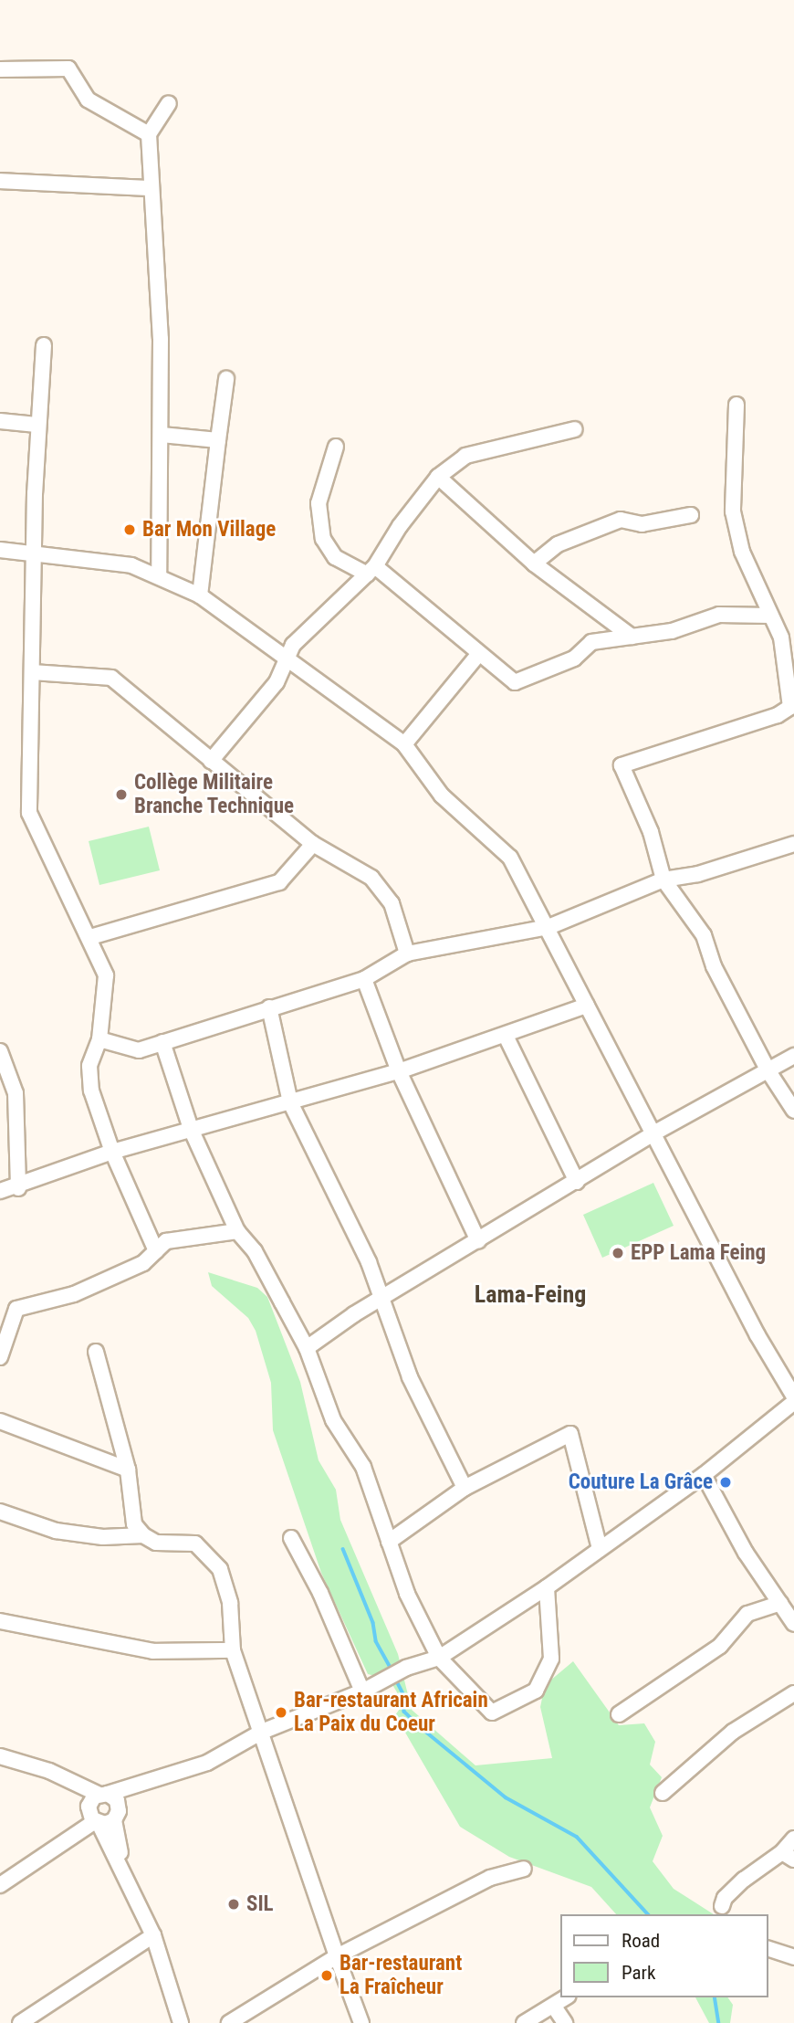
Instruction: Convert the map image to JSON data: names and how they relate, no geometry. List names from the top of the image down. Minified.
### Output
{"districts":["Lama-Feing"],"places":["Bar Mon Village","Collège Militaire Branche Technique","EPP Lama Feing","Couture La Grâce","Bar-restaurant Africain La Paix du Coeur","SIL","Bar-restaurant La Fraîcheur"],"legend":["Road","Park"]}
